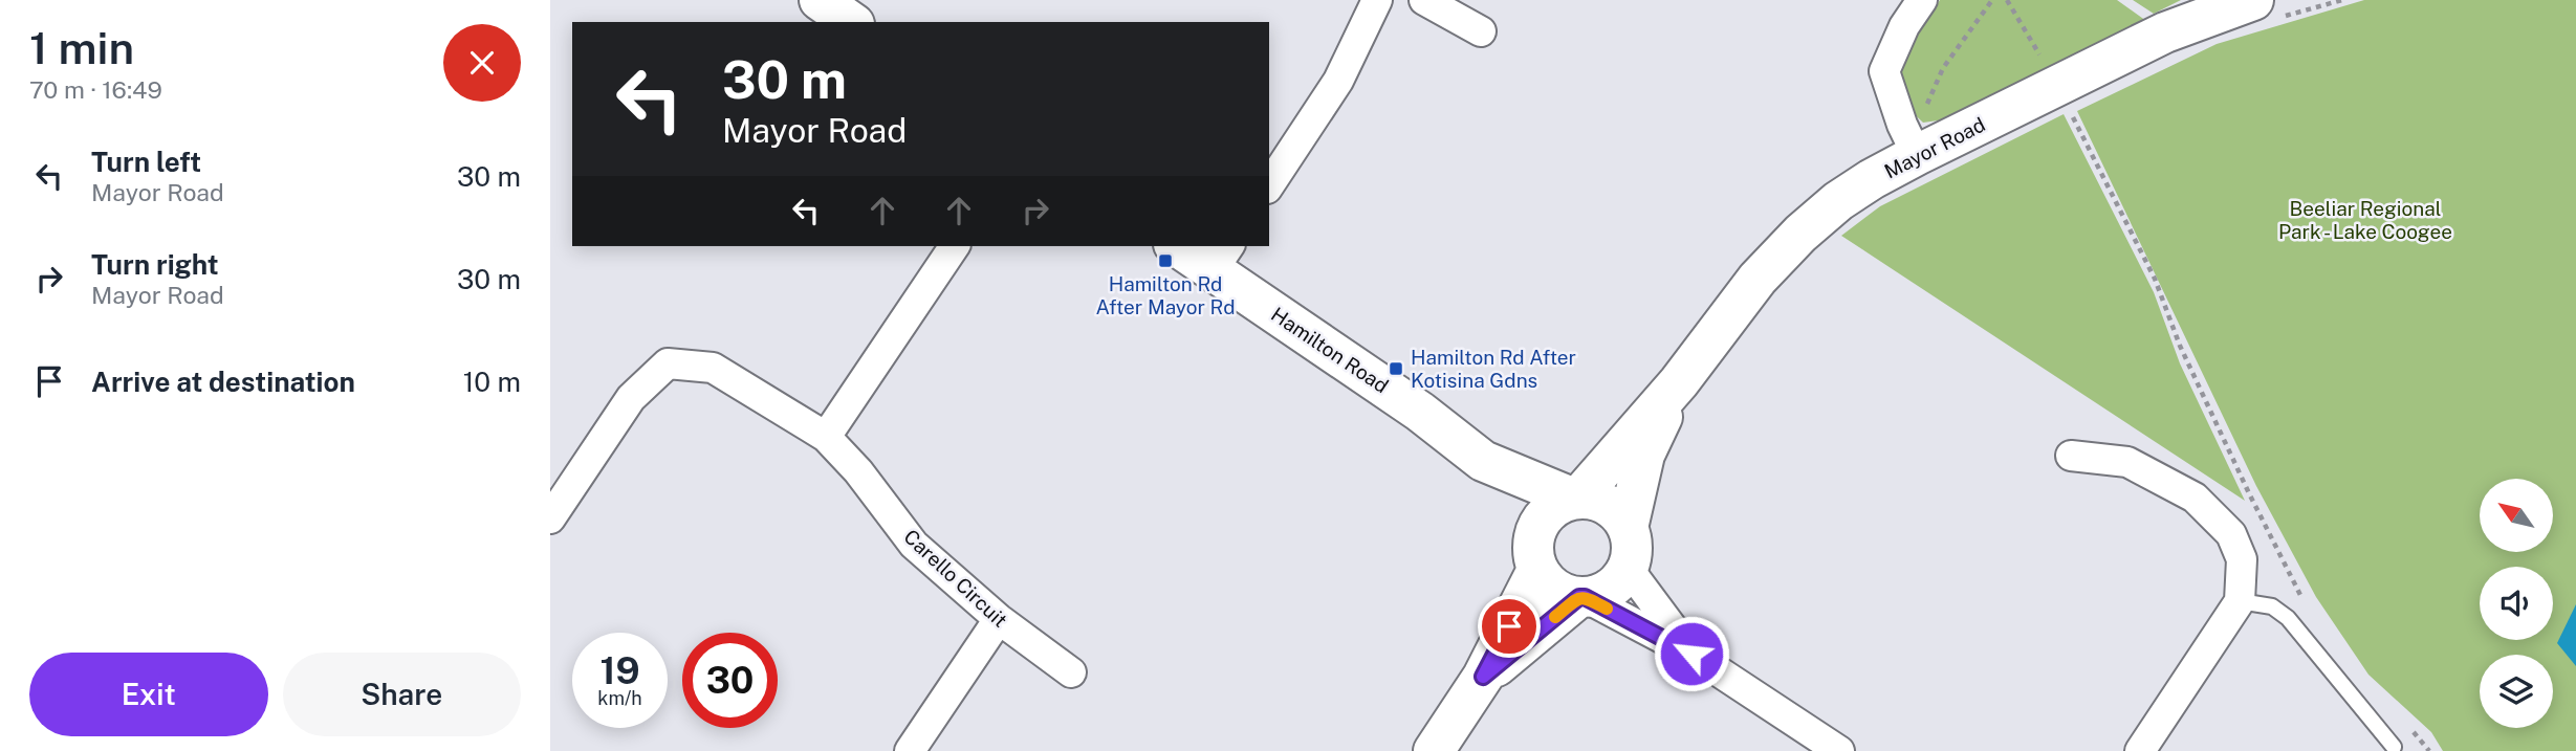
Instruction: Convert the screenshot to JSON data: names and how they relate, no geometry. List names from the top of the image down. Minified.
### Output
{"streets":{"main road":["Mayor Road","Hamilton Road"],"street":["Carello Circuit"]},"crossings":[["Mayor Road","Hamilton Road"]],"parks":["Beeliar Regional Park - Lake Coogee"],"places":{"transit":["Hamilton Rd After Mayor Rd","Hamilton Rd After Kotisina Gdns"]},"north":"top left","page":{"heading":["1 min","70 m · 16:49"],"turn":["30 m","Mayor Road"],"list":[{"name":"Turn left","note":"Mayor Road","value":"30 m"},{"name":"Turn right","note":"Mayor Road","value":"30 m"},{"name":"Arrive at destination","value":"10 m"}],"speed":"19 km/h","limit":"30","buttons":["Exit","Share"]}}
